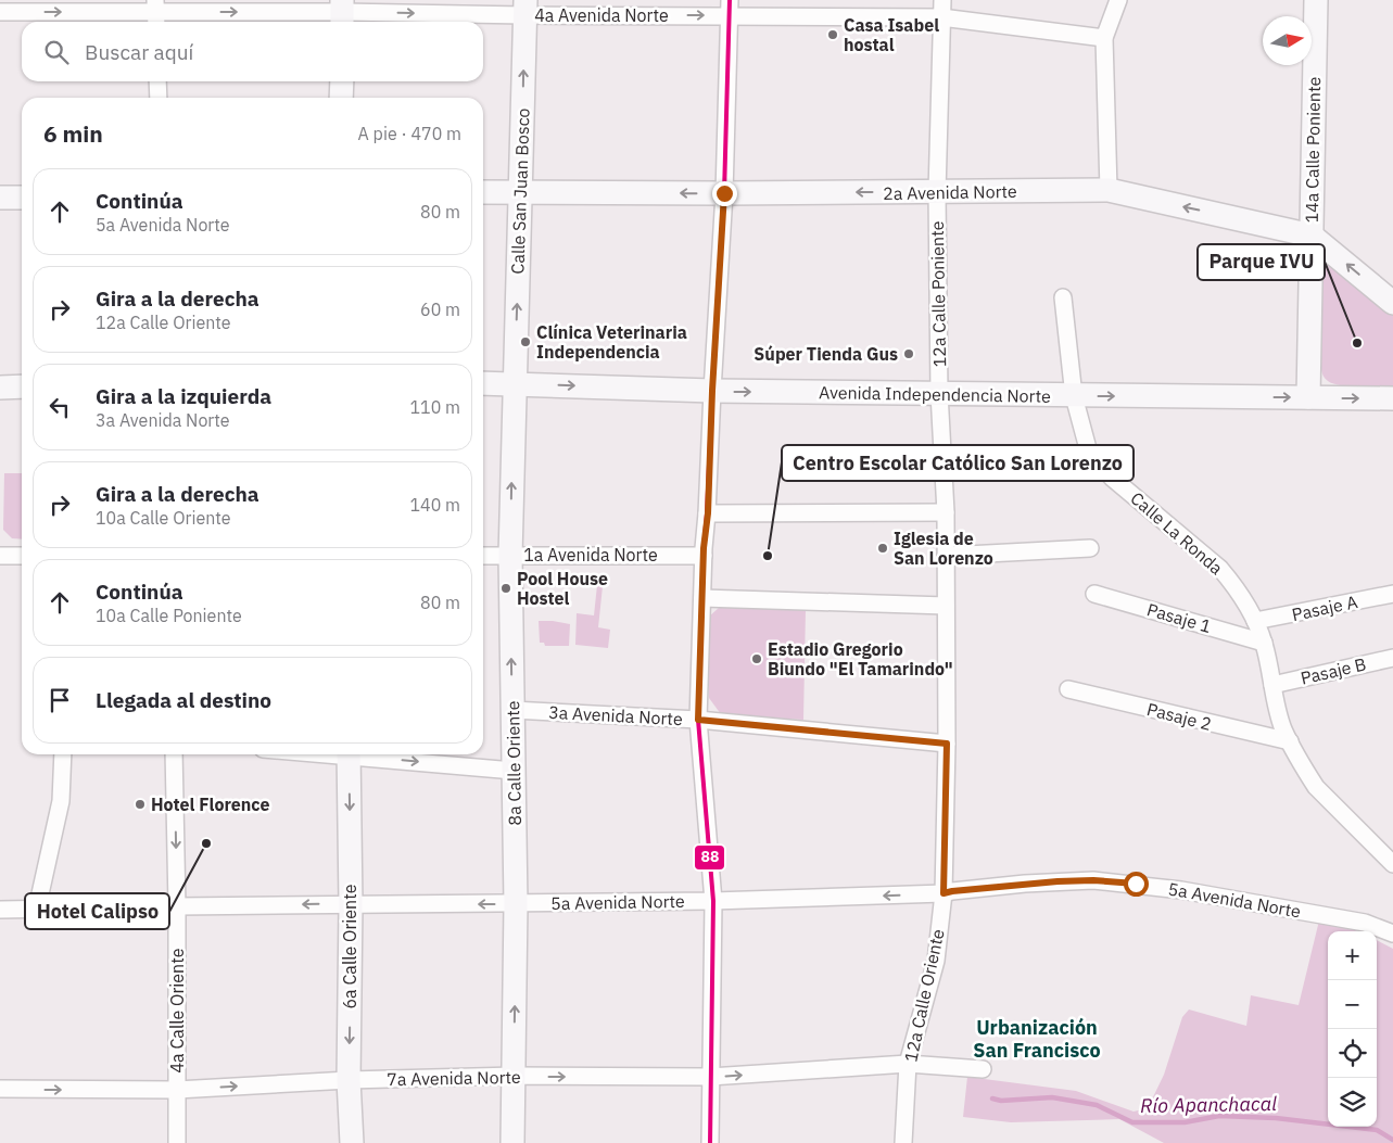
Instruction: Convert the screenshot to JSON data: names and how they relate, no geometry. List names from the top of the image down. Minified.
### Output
{"streets":{"street":["4a Avenida Norte","14a Calle Poniente","Calle San Juan Bosco","2a Avenida Norte","12a Calle Poniente","Avenida Independencia Norte","Calle La Ronda","1a Avenida Norte","Pasaje A","Pasaje 1","Pasaje B","3a Avenida Norte","Pasaje 2","8a Calle Oriente","5a Avenida Norte","6a Calle Oriente","12a Calle Oriente","4a Calle Oriente","7a Avenida Norte"]},"crossings":[["4a Avenida Norte","Calle San Juan Bosco"],["4a Avenida Norte","12a Calle Poniente"],["14a Calle Poniente","2a Avenida Norte"],["14a Calle Poniente","Avenida Independencia Norte"],["Calle San Juan Bosco","2a Avenida Norte"],["Calle San Juan Bosco","Avenida Independencia Norte"],["Calle San Juan Bosco","8a Calle Oriente"],["2a Avenida Norte","12a Calle Poniente"],["12a Calle Poniente","Avenida Independencia Norte"],["12a Calle Poniente","12a Calle Oriente"],["Avenida Independencia Norte","Calle La Ronda"],["Avenida Independencia Norte","8a Calle Oriente"],["Avenida Independencia Norte","12a Calle Oriente"],["Calle La Ronda","Pasaje A"],["Calle La Ronda","Pasaje 1"],["Calle La Ronda","Pasaje B"],["Calle La Ronda","Pasaje 2"],["1a Avenida Norte","8a Calle Oriente"],["3a Avenida Norte","8a Calle Oriente"],["3a Avenida Norte","12a Calle Oriente"],["8a Calle Oriente","5a Avenida Norte"],["8a Calle Oriente","7a Avenida Norte"],["5a Avenida Norte","6a Calle Oriente"],["5a Avenida Norte","12a Calle Oriente"],["5a Avenida Norte","4a Calle Oriente"],["6a Calle Oriente","7a Avenida Norte"],["12a Calle Oriente","7a Avenida Norte"],["4a Calle Oriente","7a Avenida Norte"]],"one_way":["4a Avenida Norte","2a Avenida Norte","5a Avenida Norte","6a Calle Oriente","7a Avenida Norte"],"districts":["Urbanización San Francisco"],"water":["Río Apanchacal"],"places":["Casa Isabel hostal","Clínica Veterinaria Independencia","Parque IVU","Súper Tienda Gus","Iglesia de San Lorenzo","Centro Escolar Católico San Lorenzo","Pool House Hostel","Estadio Gregorio Biundo \"El Tamarindo\"","Hotel Florence","Hotel Calipso"],"lines":["transit line 88"],"north":"right","page":{"search":"Buscar aquí","heading":["6 min","A pie · 470 m"],"list":[["Continúa","5a Avenida Norte","80 m"],["Gira a la derecha","12a Calle Oriente","60 m"],["Gira a la izquierda","3a Avenida Norte","110 m"],["Gira a la derecha","10a Calle Oriente","140 m"],["Continúa","10a Calle Poniente","80 m"],"Llegada al destino"],"map_buttons":["+","−"]}}
